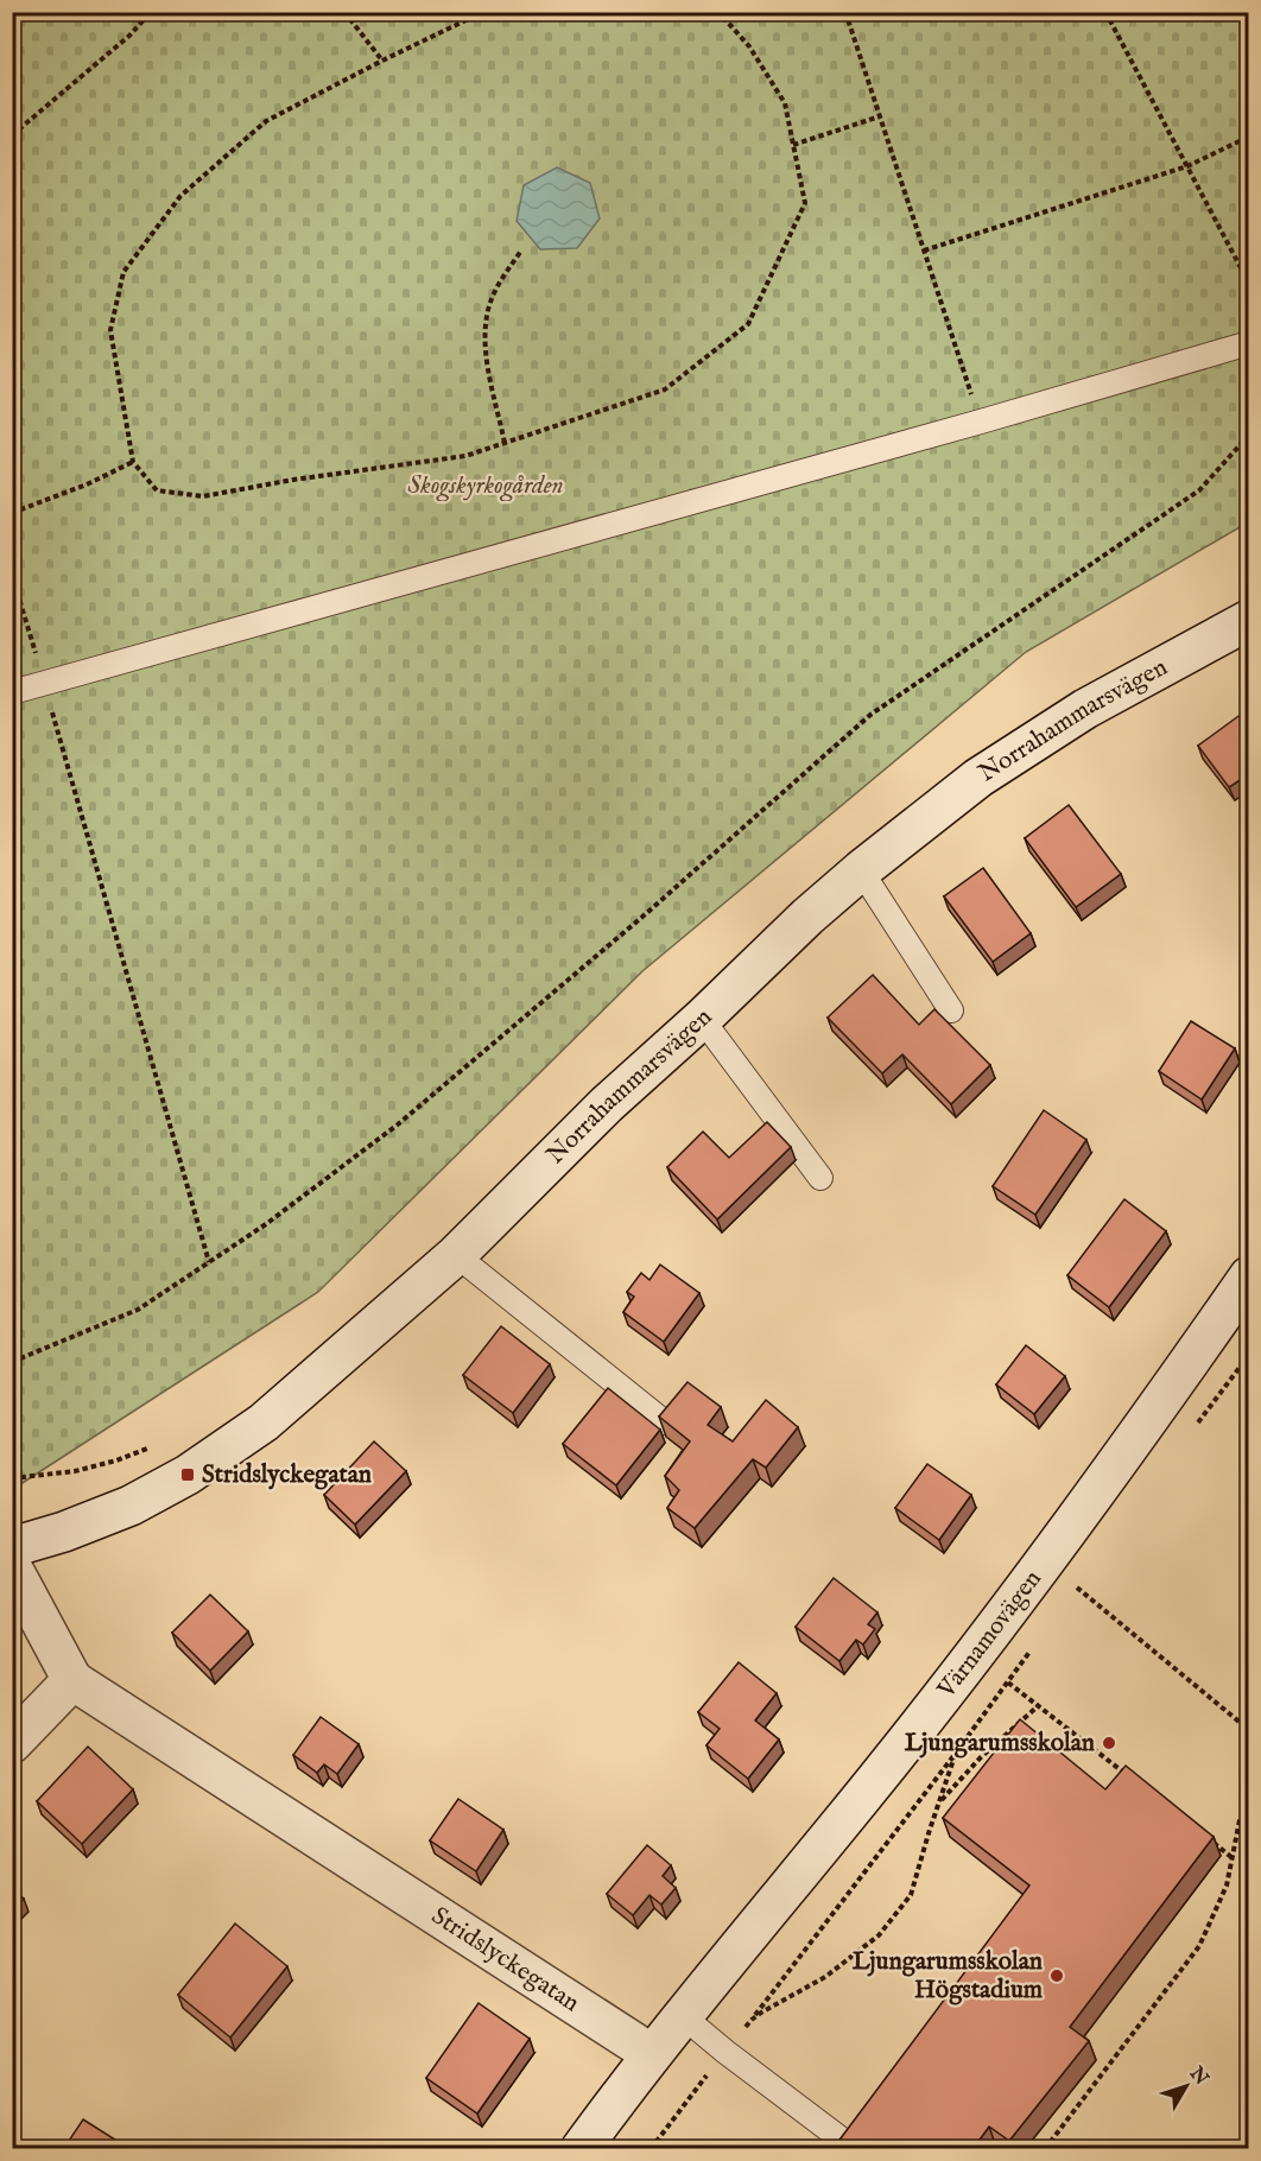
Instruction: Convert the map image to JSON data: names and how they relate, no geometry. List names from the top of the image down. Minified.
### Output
{"streets":{"street":["Norrahammarsvägen","Värnamovägen","Stridslyckegatan"]},"crossings":[["Värnamovägen","Stridslyckegatan"]],"parks":["Skogskyrkogården"],"places":{"transit":["Stridslyckegatan"],"other":["Ljungarumsskolan","Ljungarumsskolan Högstadium"]},"north":"top right"}
